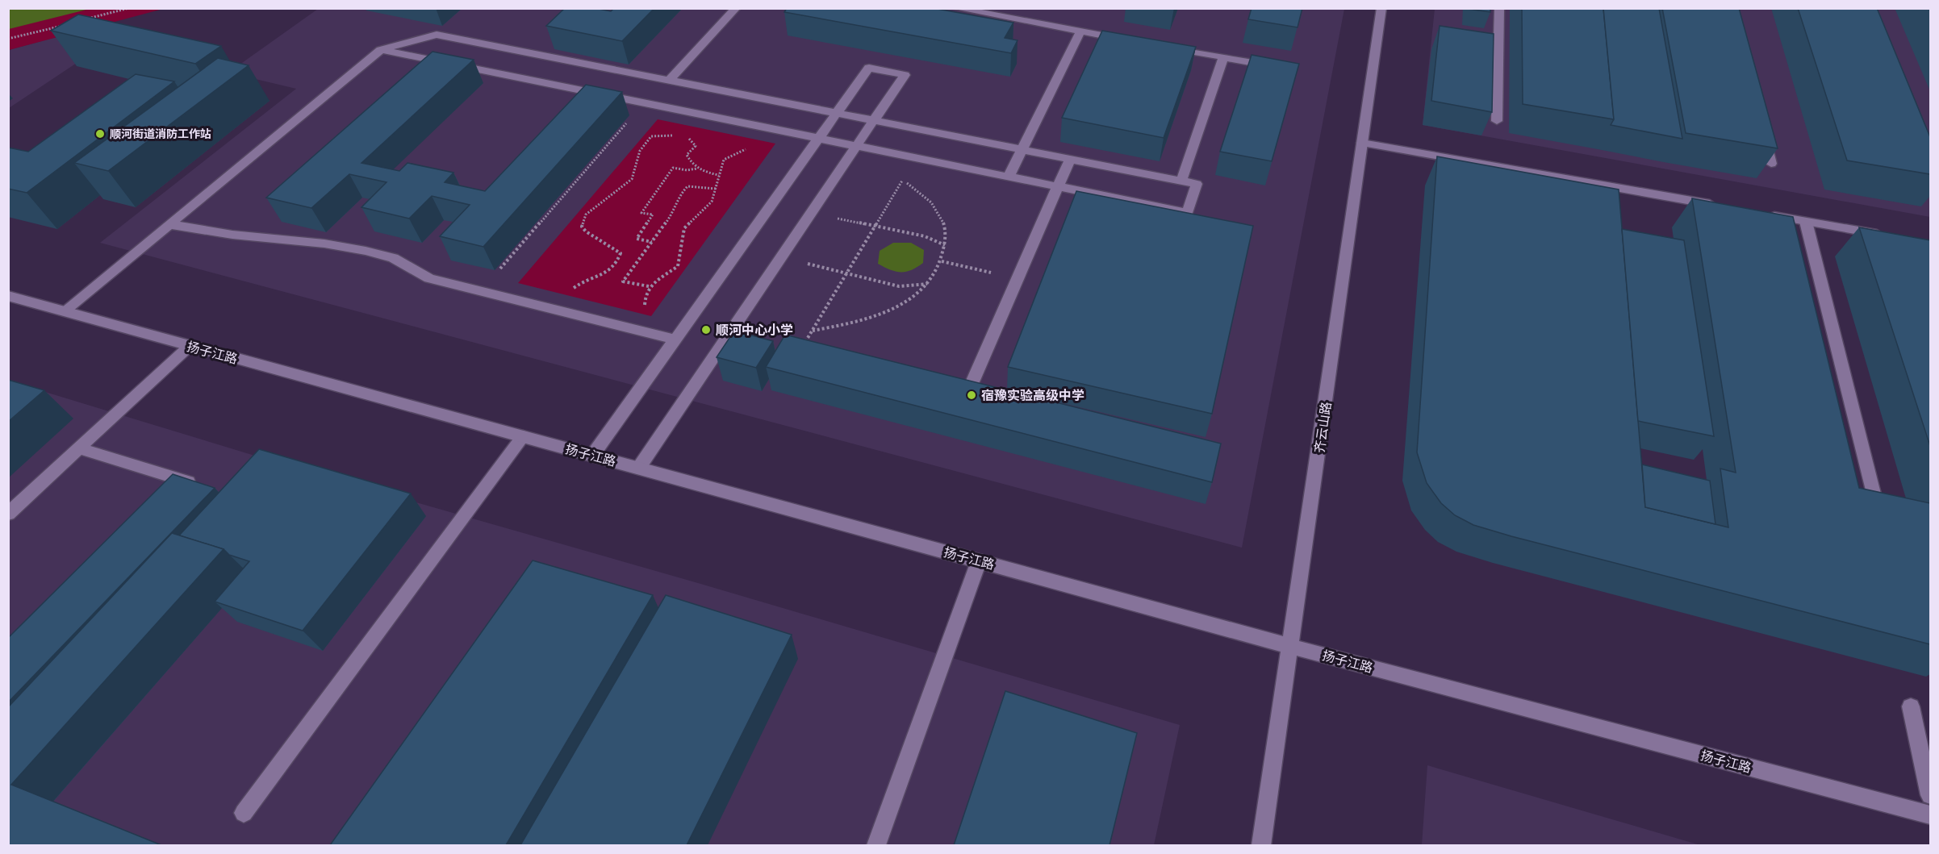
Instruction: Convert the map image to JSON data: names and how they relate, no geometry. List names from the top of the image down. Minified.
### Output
{"streets":{"street":["扬子江路","齐云山路"]},"crossings":[["扬子江路","齐云山路"]],"places":["顺河街道消防工作站","顺河中心小学","宿豫实验高级中学"]}
